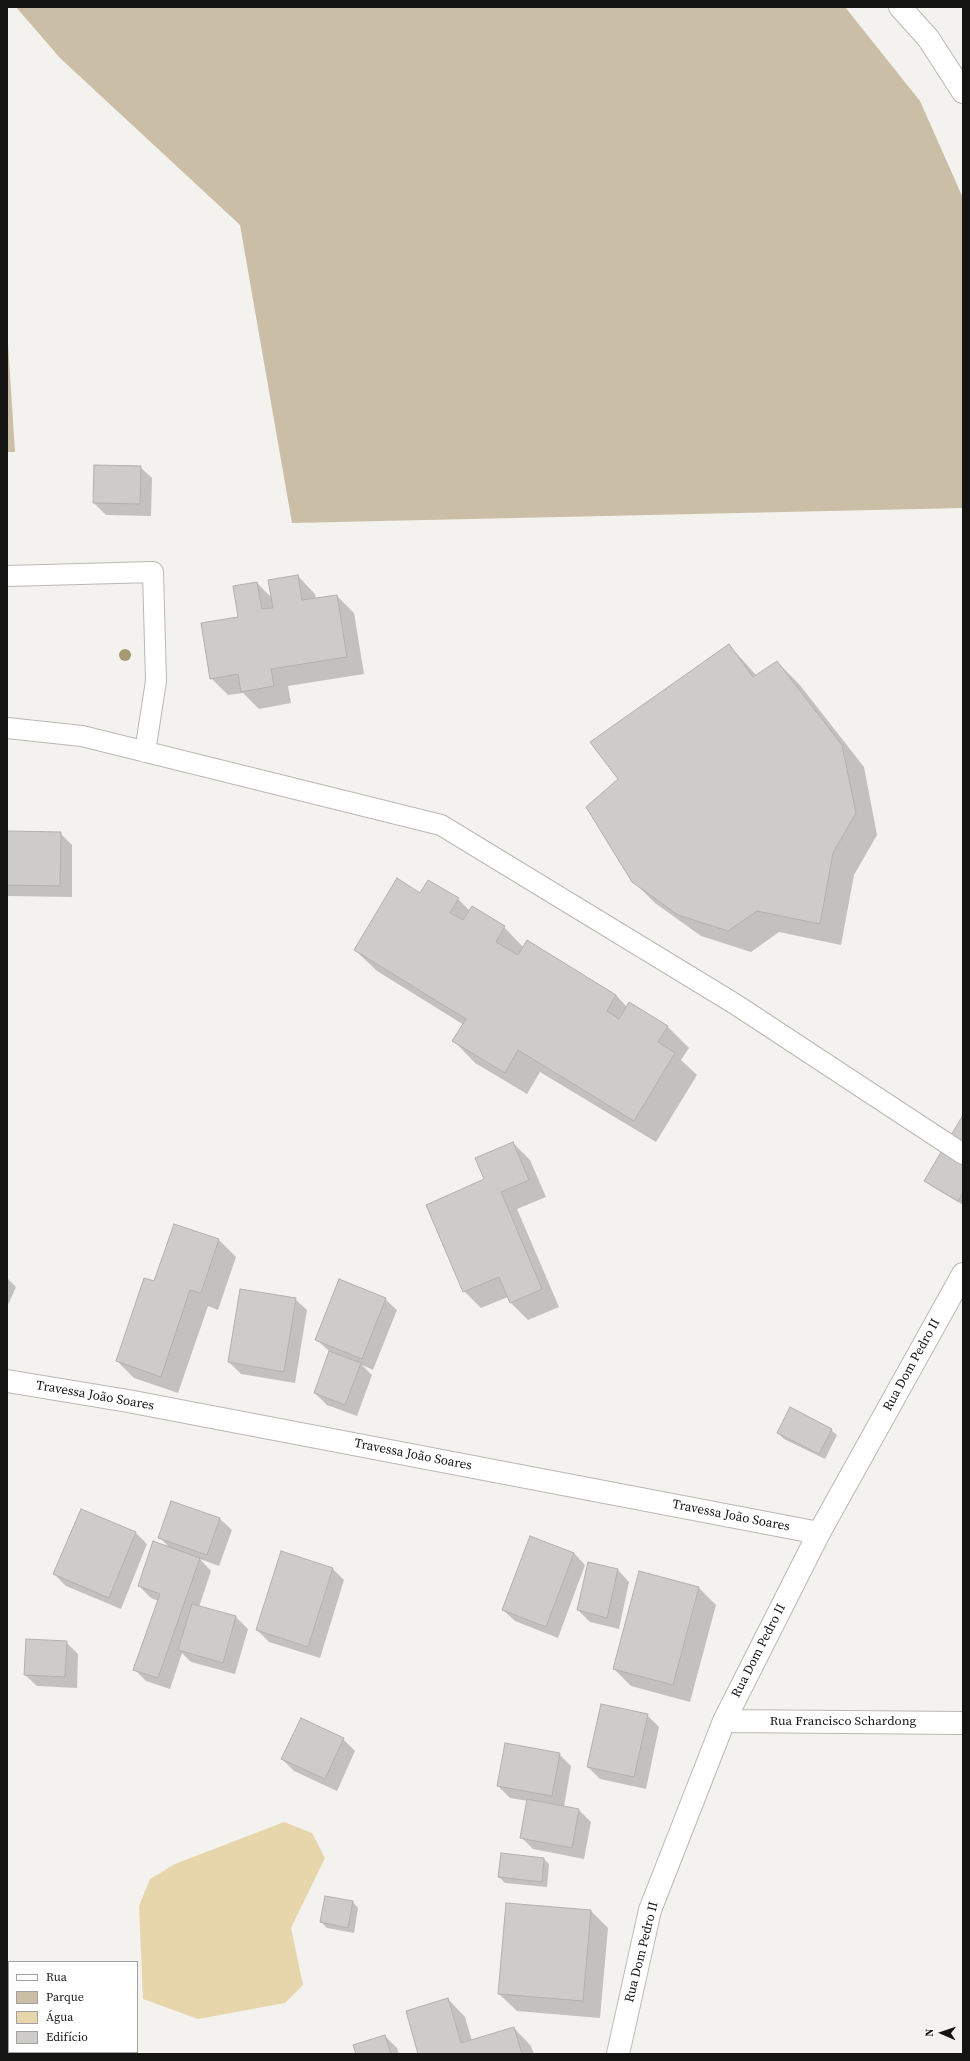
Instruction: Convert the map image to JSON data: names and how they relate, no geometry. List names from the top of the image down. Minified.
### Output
{"streets":{"street":["Rua Dom Pedro II","Travessa João Soares","Rua Francisco Schardong"]},"crossings":[["Rua Dom Pedro II","Travessa João Soares"],["Rua Dom Pedro II","Rua Francisco Schardong"]],"legend":["Rua","Parque","Água","Edifício"],"north":"left"}
